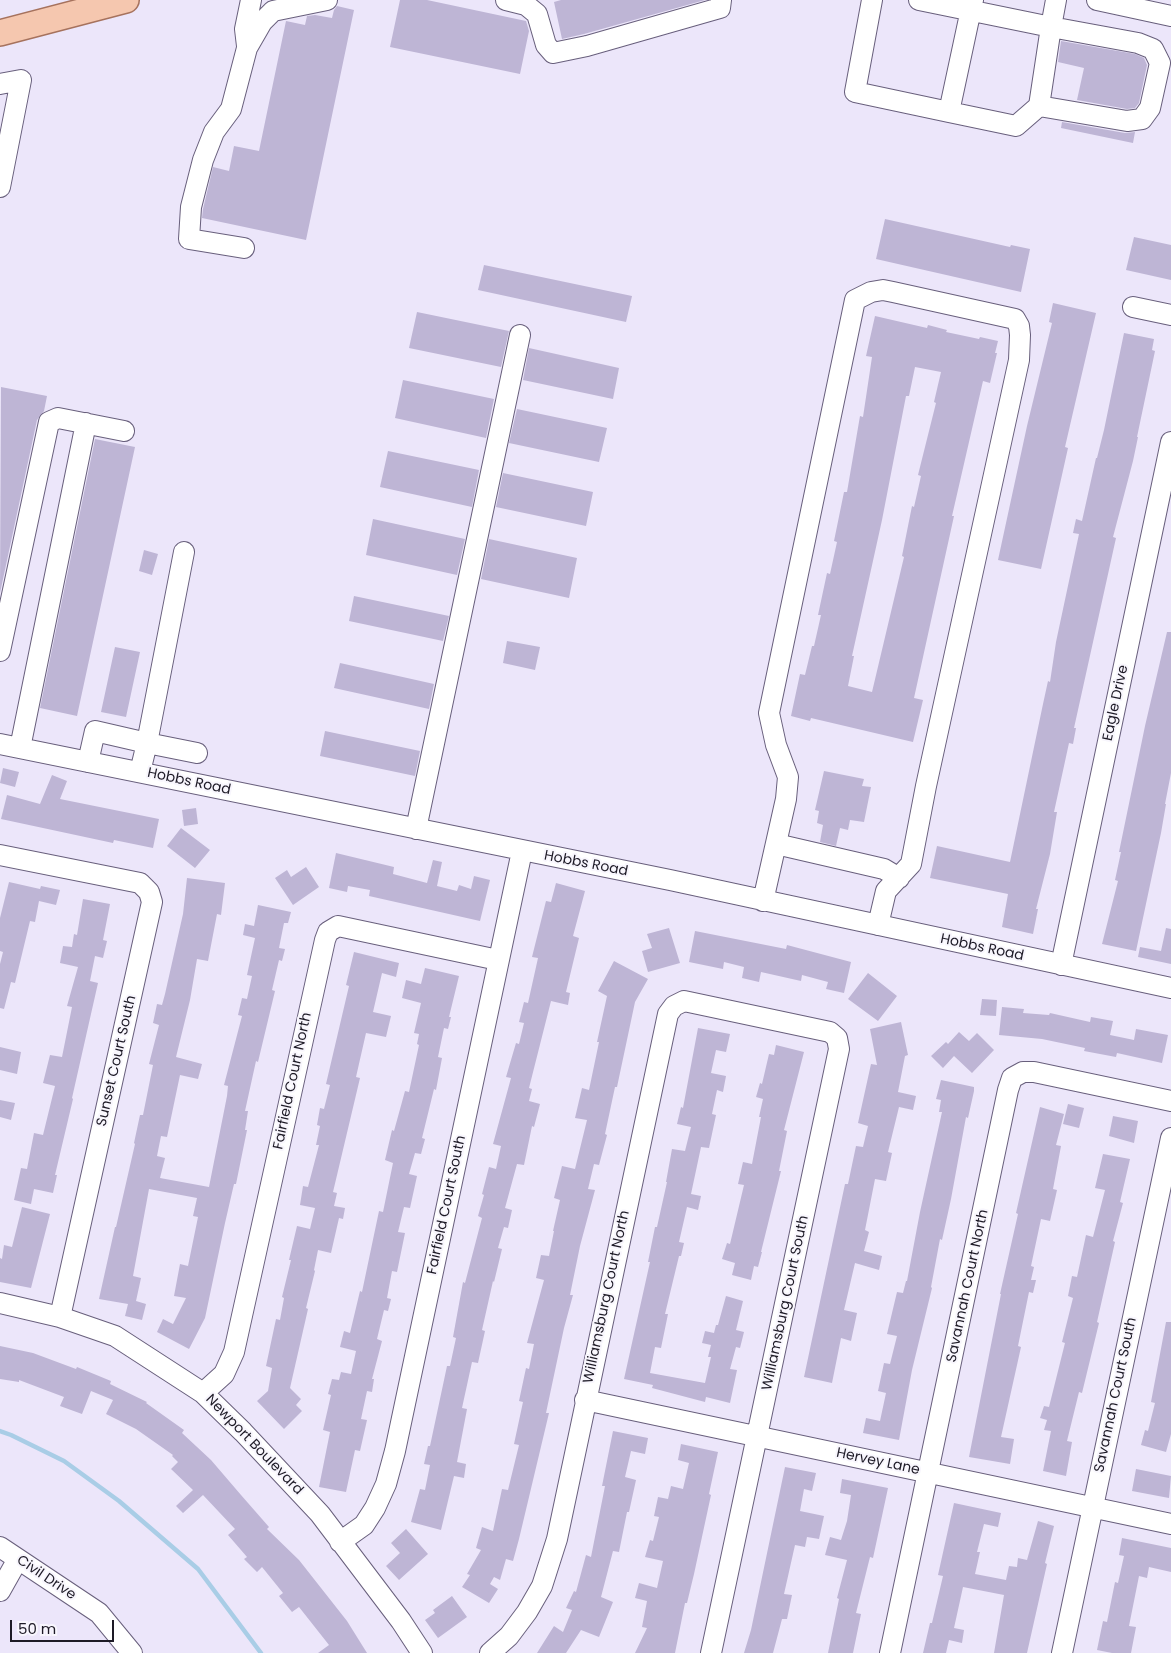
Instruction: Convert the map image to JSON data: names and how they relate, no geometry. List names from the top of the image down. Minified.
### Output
{"streets":{"street":["Eagle Drive","Hobbs Road","Sunset Court South","Fairfield Court North","Fairfield Court South","Savannah Court North","Williamsburg Court North","Williamsburg Court South","Savannah Court South","Newport Boulevard","Hervey Lane","Civil Drive"]},"crossings":[["Eagle Drive","Hobbs Road"],["Hobbs Road","Fairfield Court South"],["Sunset Court South","Newport Boulevard"],["Fairfield Court North","Fairfield Court South"],["Fairfield Court North","Newport Boulevard"],["Fairfield Court South","Newport Boulevard"],["Savannah Court North","Hervey Lane"],["Williamsburg Court North","Williamsburg Court South"],["Williamsburg Court North","Hervey Lane"],["Williamsburg Court South","Hervey Lane"],["Savannah Court South","Hervey Lane"]],"scale_bar":"50 m"}
